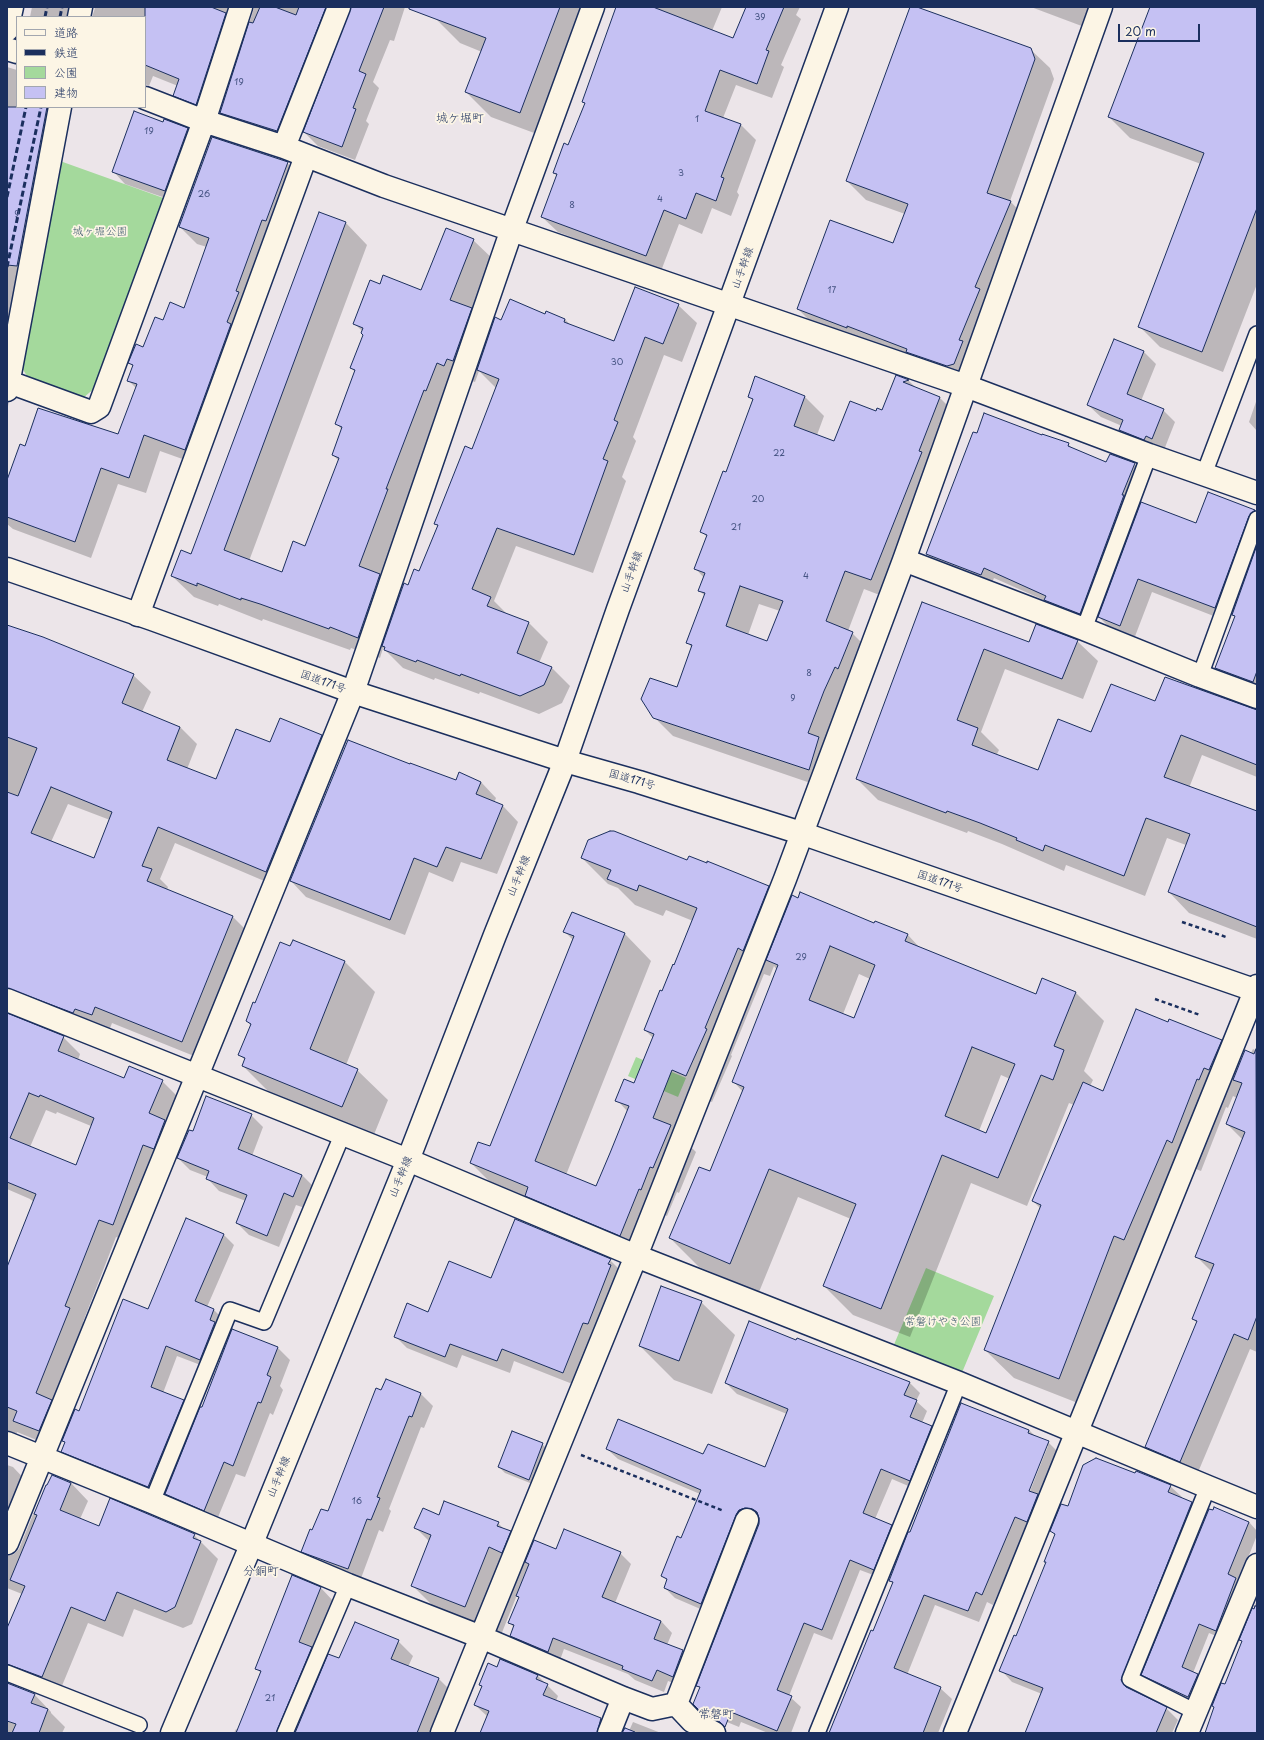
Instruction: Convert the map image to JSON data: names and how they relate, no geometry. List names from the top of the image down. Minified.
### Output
{"streets":{"main road":["山手幹線","国道171号"]},"crossings":[["山手幹線","国道171号"]],"districts":["城ケ堀町","分銅町","常磐町"],"parks":["城ヶ堀公園","常磐けやき公園"],"house_numbers":["39","19","1","19","3","26","4","8","9","17","30","22","20","21","4","8","9","29","16","21"],"legend":["道路","鉄道","公園","建物"],"scale_bar":"20 m"}
